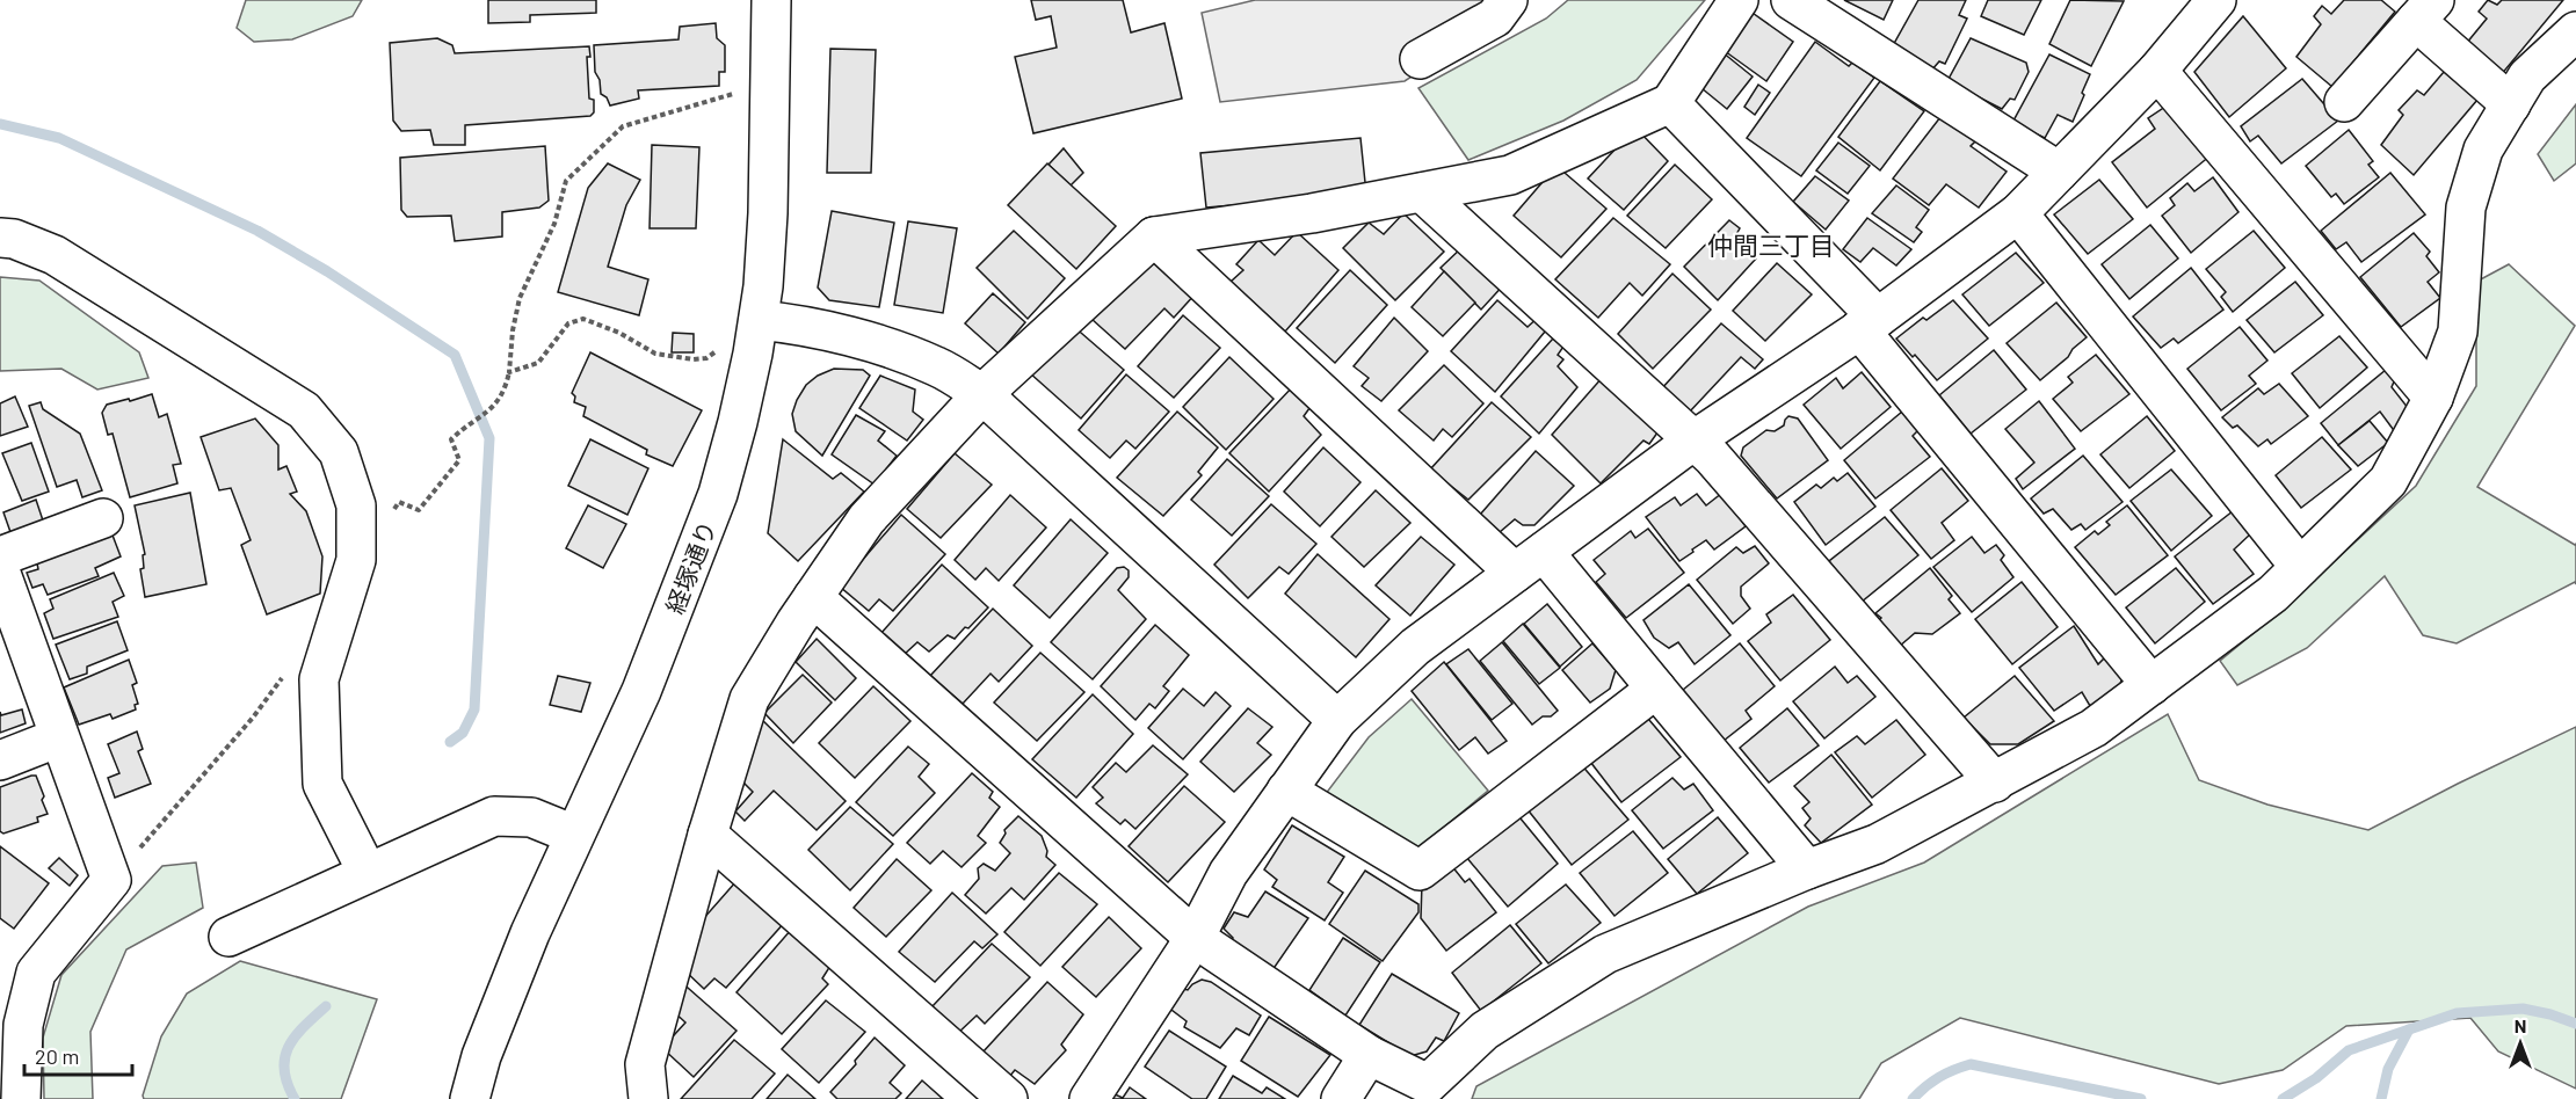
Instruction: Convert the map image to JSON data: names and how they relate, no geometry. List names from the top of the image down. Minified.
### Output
{"streets":{"street":["経塚通り"]},"districts":["仲間三丁目"],"scale_bar":"20 m","north":"top"}
